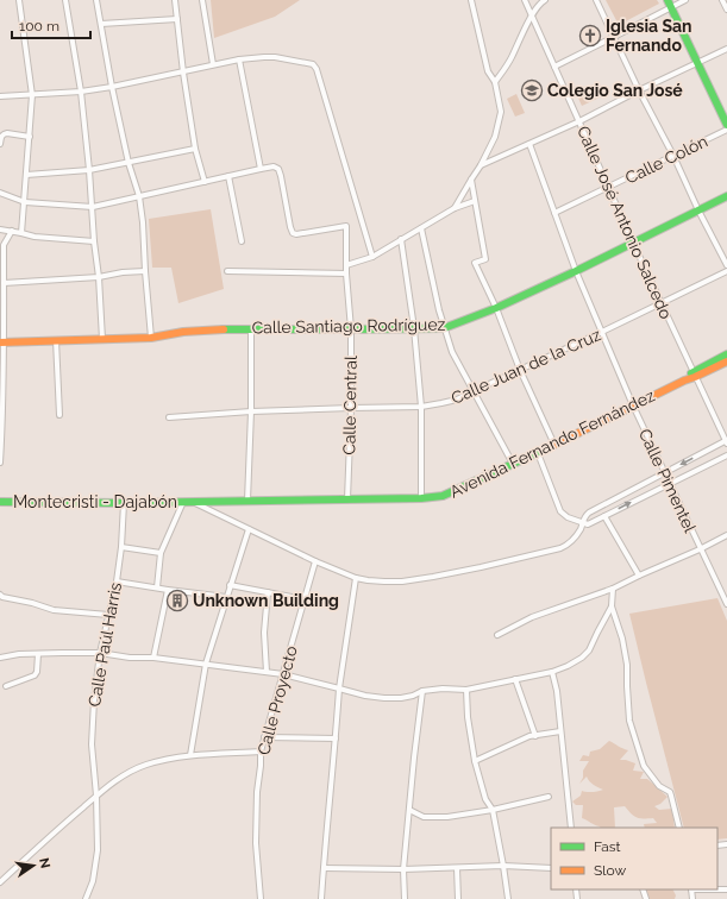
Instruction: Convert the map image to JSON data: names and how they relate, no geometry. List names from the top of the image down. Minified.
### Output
{"streets":{"street":["Calle Colón","Calle José Antonio Salcedo","Calle Santiago Rodríguez","Calle Juan de la Cruz","Calle Central","Avenida Fernando Fernández","Calle Pimentel","Montecristi - Dajabón","Calle Paúl Harris","Calle Proyecto"]},"crossings":[["Calle Colón","Calle José Antonio Salcedo"],["Calle Colón","Calle Pimentel"],["Calle José Antonio Salcedo","Calle Santiago Rodríguez"],["Calle José Antonio Salcedo","Calle Juan de la Cruz"],["Calle José Antonio Salcedo","Avenida Fernando Fernández"],["Calle Santiago Rodríguez","Calle Central"],["Calle Santiago Rodríguez","Calle Pimentel"],["Calle Juan de la Cruz","Calle Central"],["Calle Juan de la Cruz","Calle Pimentel"],["Calle Central","Avenida Fernando Fernández"],["Avenida Fernando Fernández","Calle Pimentel"],["Avenida Fernando Fernández","Montecristi - Dajabón"],["Montecristi - Dajabón","Calle Paúl Harris"]],"places":{"church":["Iglesia San Fernando"],"school or university":["Colegio San José"],"building":["Unknown Building"]},"legend":["Fast","Slow"],"scale_bar":"100 m","north":"right"}
